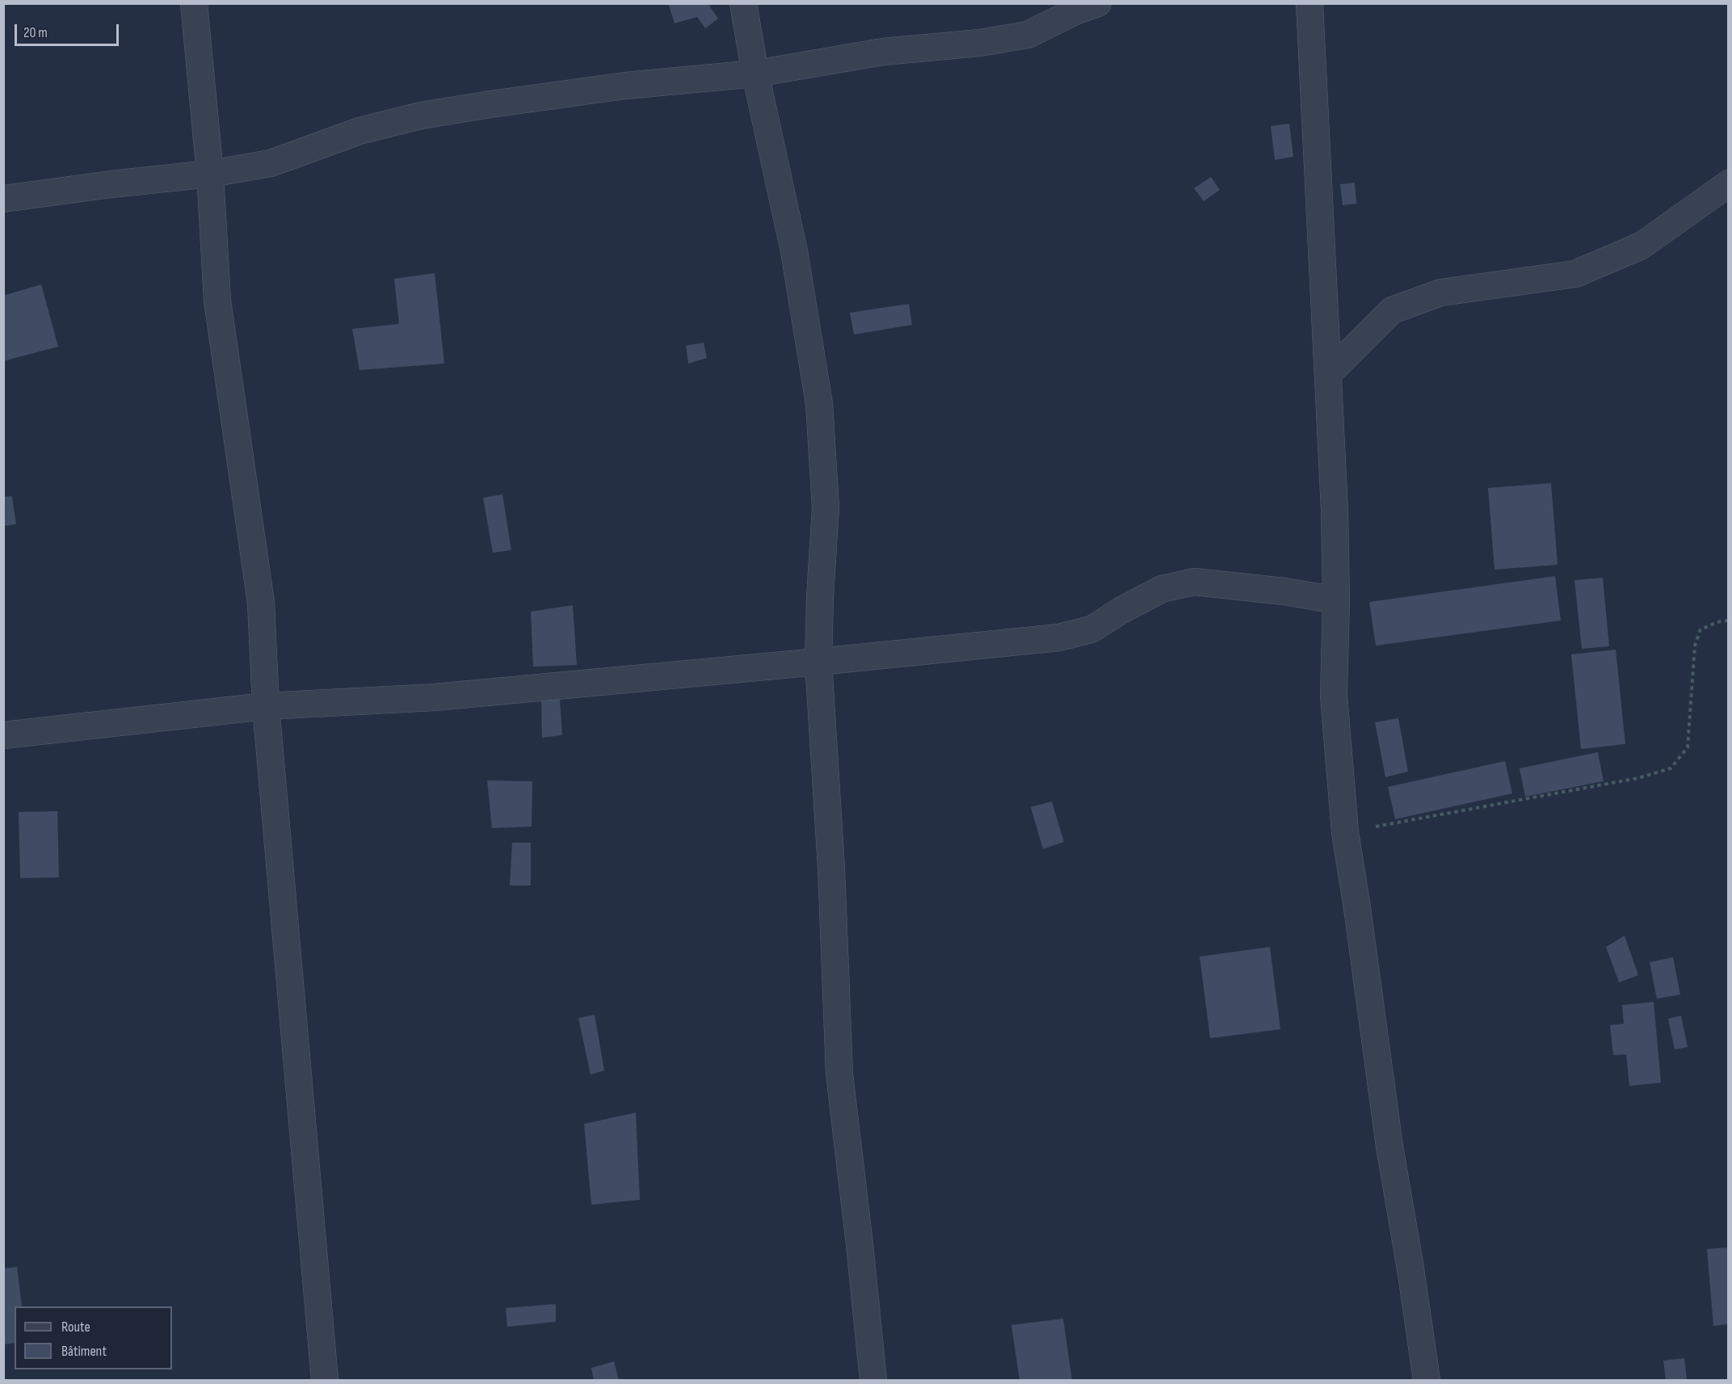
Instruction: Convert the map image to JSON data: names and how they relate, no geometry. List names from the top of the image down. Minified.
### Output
{"legend":["Route","Bâtiment"],"scale_bar":"20 m"}
